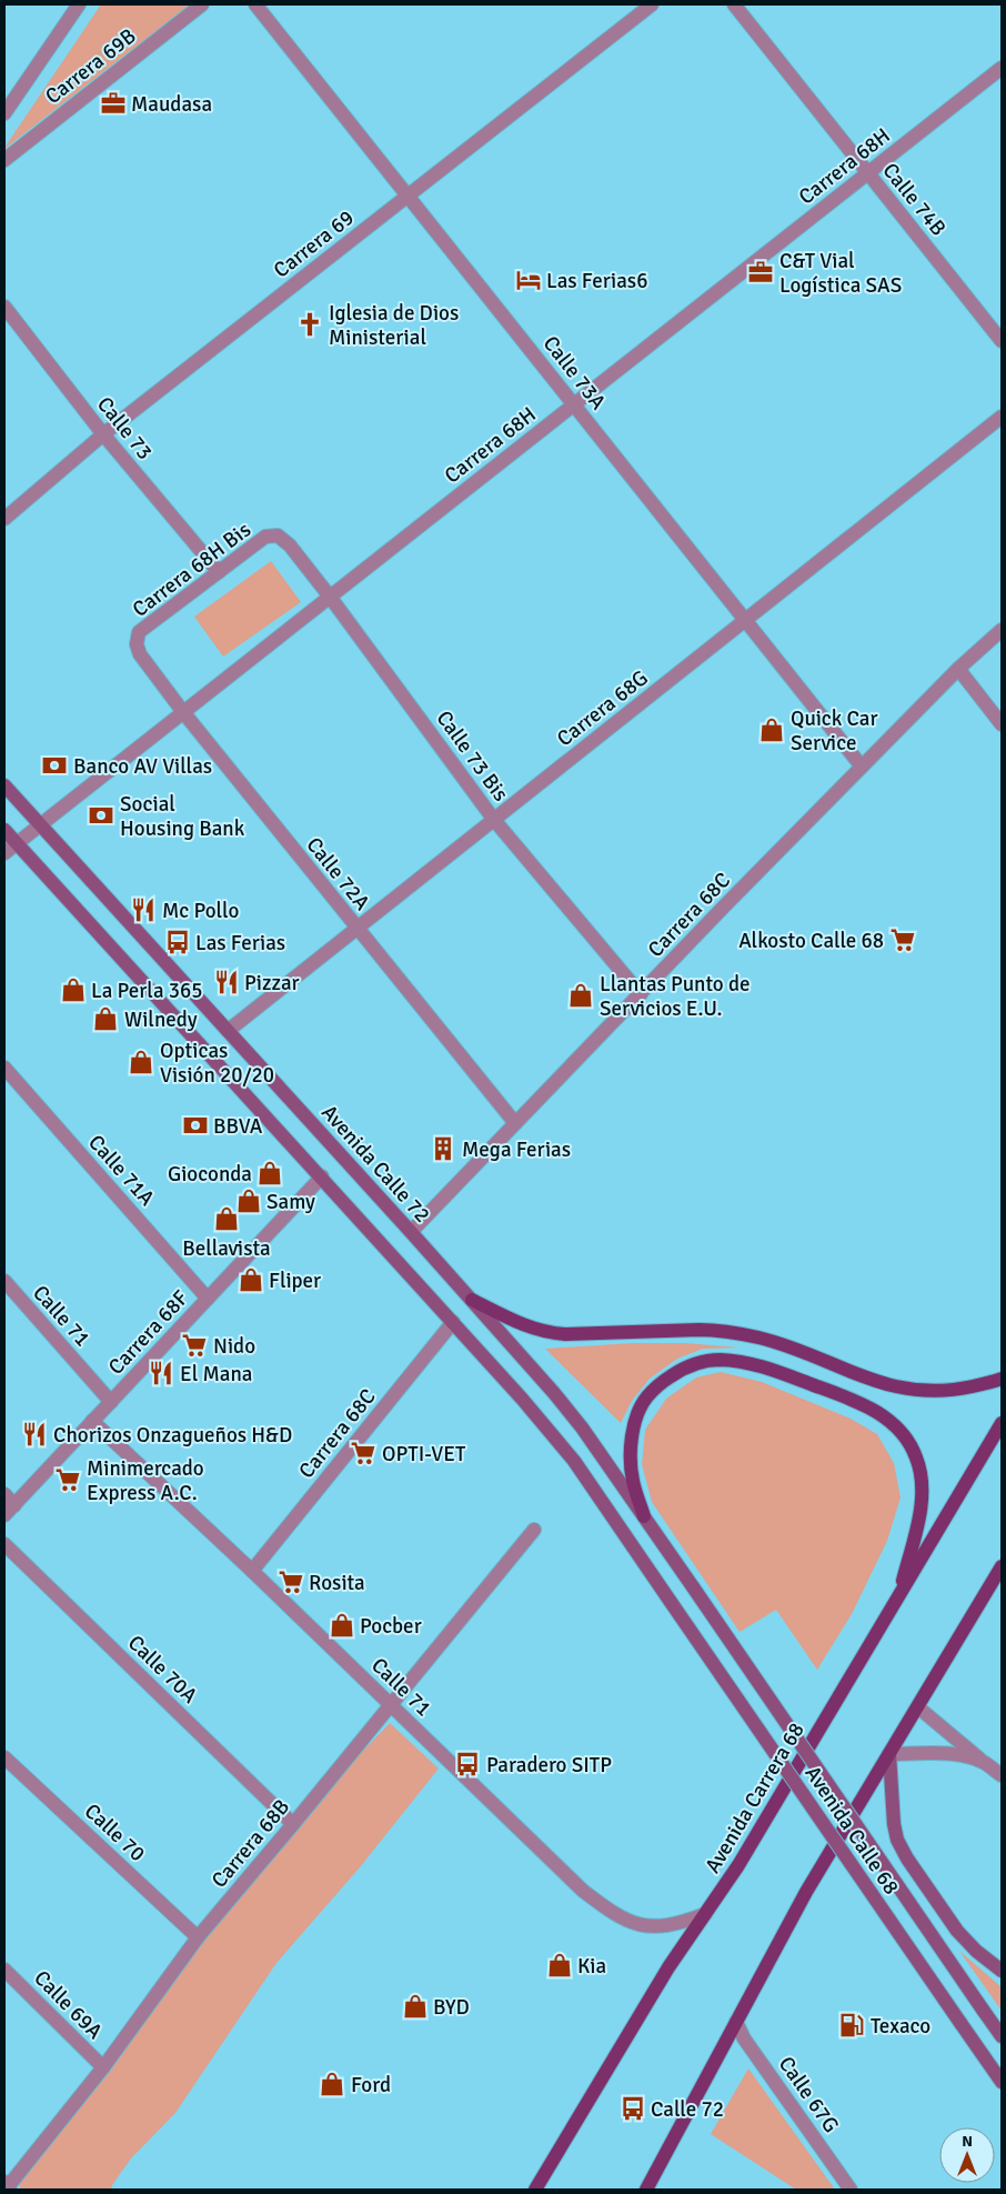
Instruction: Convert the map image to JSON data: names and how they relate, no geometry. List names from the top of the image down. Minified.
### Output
{"streets":{"main road":["Avenida Calle 72","Avenida Carrera 68","Avenida Calle 68"],"street":["Carrera 69B","Carrera 68H","Calle 74B","Carrera 69","Calle 73A","Calle 73","Carrera 68H Bis","Carrera 68G","Calle 73 Bis","Calle 72A","Carrera 68C","Calle 71A","Calle 71","Carrera 68F","Calle 70A","Calle 70","Carrera 68B","Calle 69A","Calle 67G"]},"crossings":[["Carrera 68H","Calle 74B"],["Carrera 68H","Calle 73A"],["Carrera 68H","Calle 73 Bis"],["Carrera 68H","Calle 72A"],["Carrera 68H","Avenida Calle 72"],["Carrera 69","Calle 73A"],["Carrera 69","Calle 73"],["Calle 73A","Carrera 68G"],["Calle 73A","Carrera 68C"],["Calle 73","Carrera 68H Bis"],["Carrera 68H Bis","Calle 73 Bis"],["Carrera 68H Bis","Calle 72A"],["Carrera 68G","Calle 73 Bis"],["Carrera 68G","Calle 72A"],["Carrera 68G","Avenida Calle 72"],["Calle 73 Bis","Carrera 68C"],["Calle 72A","Carrera 68C"],["Carrera 68C","Avenida Calle 72"],["Carrera 68C","Calle 71"],["Carrera 68C","Avenida Calle 68"],["Avenida Calle 72","Avenida Calle 68"],["Calle 71A","Carrera 68F"],["Calle 71","Carrera 68F"],["Calle 71","Avenida Carrera 68"],["Calle 71","Carrera 68B"],["Calle 70A","Carrera 68B"],["Calle 70","Carrera 68B"],["Carrera 68B","Calle 69A"]],"places":{"office":["Maudasa","C&T Vial Logística SAS"],"hotel":["Las Ferias6"],"church":["Iglesia de Dios Ministerial"],"shop":["Quick Car Service","La Perla 365","Llantas Punto de Servicios E.U.","Wilnedy","Opticas Visión 20/20","Gioconda","Samy","Bellavista","Fliper","Pocber","Kia","BYD","Ford"],"bank":["Banco AV Villas","Social Housing Bank","BBVA"],"restaurant":["Mc Pollo","Pizzar","El Mana","Chorizos Onzagueños H&D"],"supermarket":["Alkosto Calle 68","Nido","OPTI-VET","Minimercado Express A.C.","Rosita"],"bus stop":["Las Ferias","Paradero SITP","Calle 72"],"building":["Mega Ferias"],"fuel station":["Texaco"]},"north":"top"}
